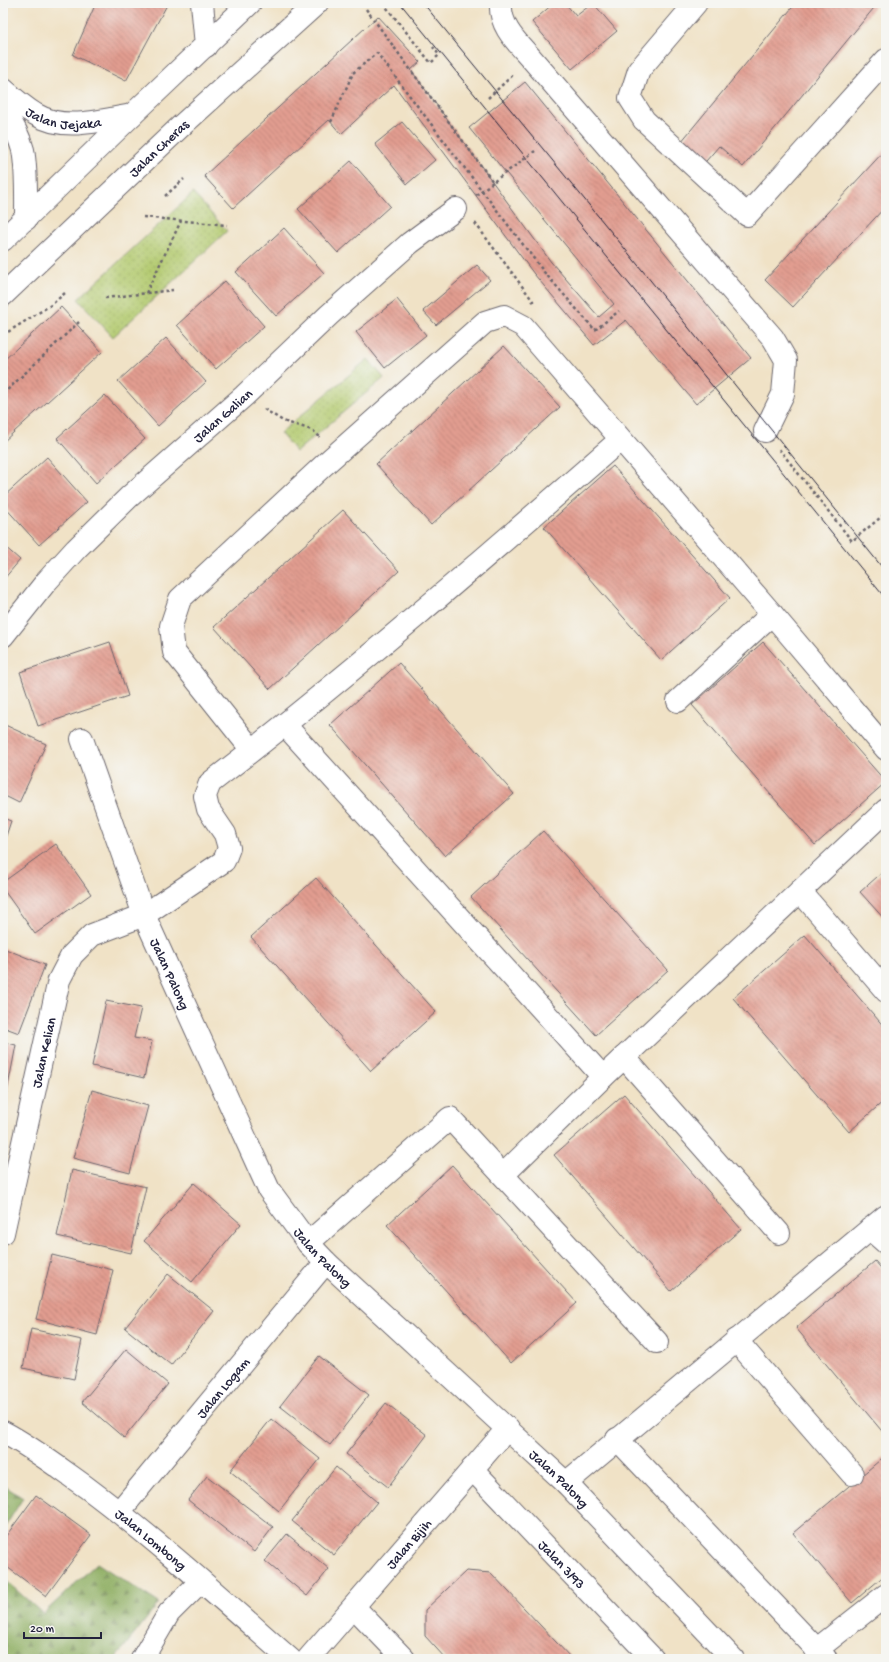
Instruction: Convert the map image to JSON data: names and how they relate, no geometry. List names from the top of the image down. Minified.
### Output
{"streets":{"street":["Jalan Jejaka","Jalan Cheras","Jalan Galian","Jalan Palong","Jalan Kelian","Jalan Logam","Jalan Lombong","Jalan Bijih","Jalan 3/93"]},"crossings":[["Jalan Palong","Jalan Kelian"],["Jalan Palong","Jalan Logam"],["Jalan Palong","Jalan Bijih"],["Jalan Logam","Jalan Lombong"],["Jalan Bijih","Jalan 3/93"]],"scale_bar":"20 m"}
